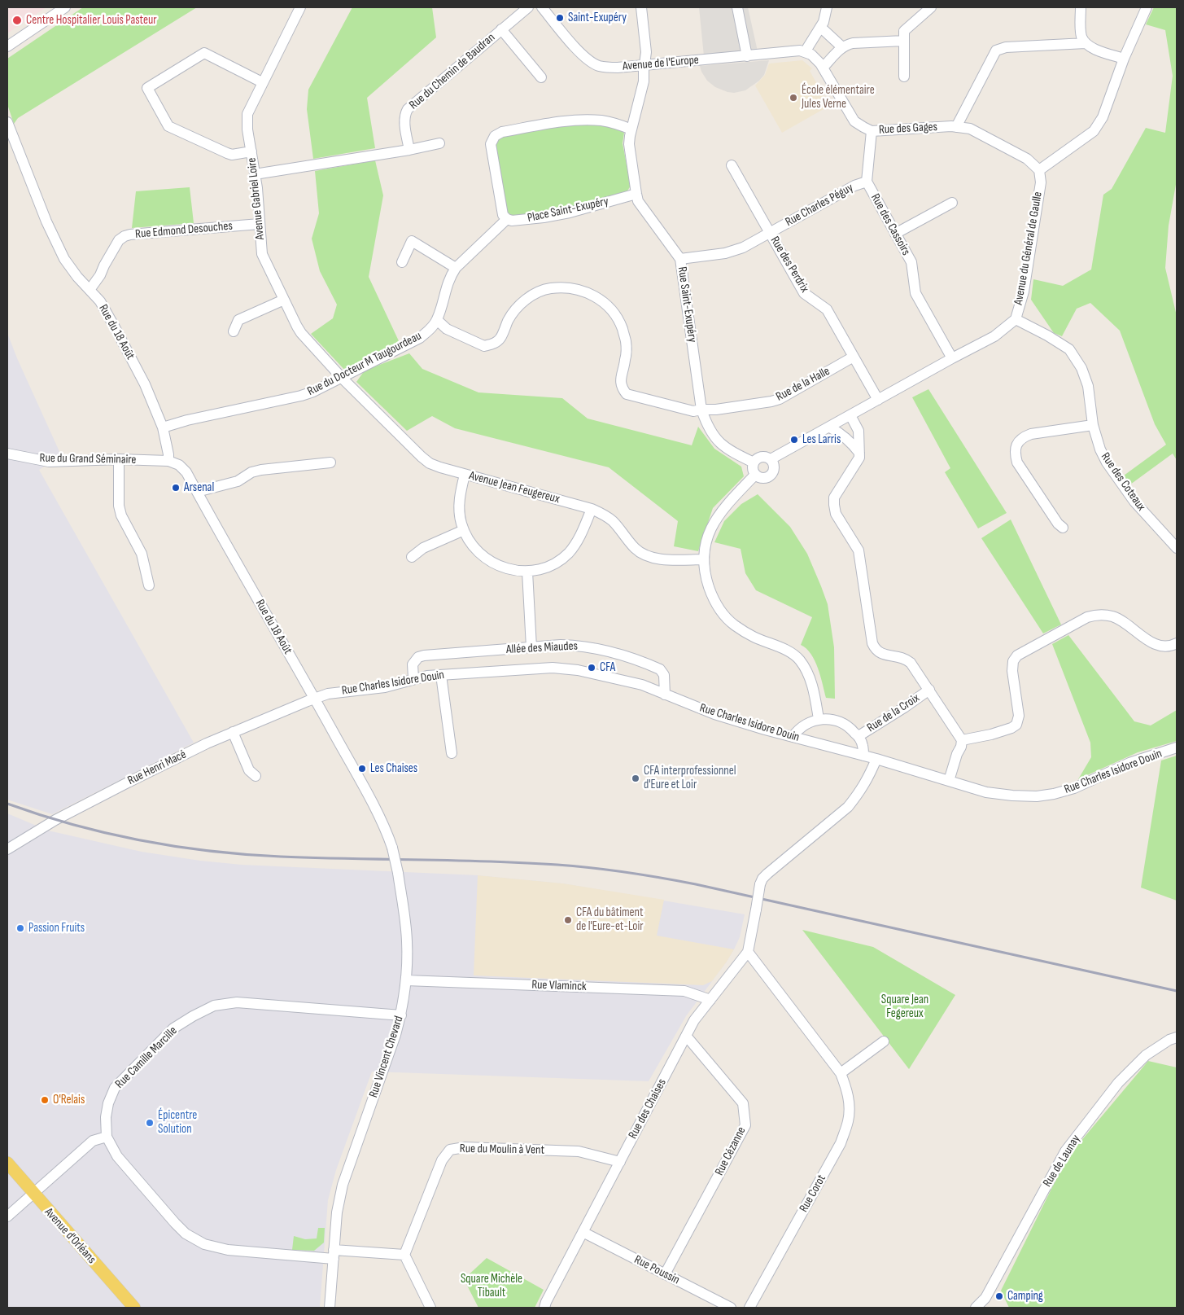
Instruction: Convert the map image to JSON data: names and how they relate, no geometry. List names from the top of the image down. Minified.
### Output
{"streets":{"main road":["Avenue d'Orléans"],"street":["Avenue de l'Europe","Rue du Chemin de Baudran","Rue des Gages","Avenue Gabriel Loire","Rue Charles Péguy","Place Saint-Exupéry","Rue des Cassoirs","Rue Edmond Desouches","Avenue du Général de Gaulle","Rue des Perdrix","Rue Saint-Exupéry","Rue du 18 Août","Rue du Docteur M Taugourdeau","Rue de la Halle","Rue du Grand Séminaire","Rue des Coteaux","Avenue Jean Feugereux","Allée des Miaudes","Rue Charles Isidore Douin","Rue de la Croix","Rue Henri Macé","Rue Vlaminck","Rue Vincent Chevard","Rue Camille Marcille","Rue des Chaises","Rue du Moulin à Vent","Rue Cézanne","Rue de Launay","Rue Corot","Rue Poussin"]},"crossings":[["Avenue de l'Europe","Rue des Gages"],["Avenue de l'Europe","Rue Saint-Exupéry"],["Rue des Gages","Rue des Cassoirs"],["Rue des Gages","Avenue du Général de Gaulle"],["Avenue Gabriel Loire","Rue Edmond Desouches"],["Avenue Gabriel Loire","Rue du Docteur M Taugourdeau"],["Avenue Gabriel Loire","Avenue Jean Feugereux"],["Rue Charles Péguy","Rue des Cassoirs"],["Rue Charles Péguy","Rue des Perdrix"],["Rue Charles Péguy","Rue Saint-Exupéry"],["Place Saint-Exupéry","Rue Saint-Exupéry"],["Place Saint-Exupéry","Rue du Docteur M Taugourdeau"],["Rue des Cassoirs","Avenue du Général de Gaulle"],["Rue Edmond Desouches","Rue du 18 Août"],["Avenue du Général de Gaulle","Rue des Perdrix"],["Avenue du Général de Gaulle","Rue Saint-Exupéry"],["Avenue du Général de Gaulle","Rue des Coteaux"],["Rue des Perdrix","Rue de la Halle"],["Rue Saint-Exupéry","Rue de la Halle"],["Rue du 18 Août","Rue du Docteur M Taugourdeau"],["Rue du 18 Août","Rue du Grand Séminaire"],["Rue du 18 Août","Rue Charles Isidore Douin"],["Rue du 18 Août","Rue Henri Macé"],["Rue du 18 Août","Rue Vincent Chevard"],["Rue du Docteur M Taugourdeau","Rue de la Halle"],["Rue du Docteur M Taugourdeau","Avenue Jean Feugereux"],["Allée des Miaudes","Rue Charles Isidore Douin"],["Rue Charles Isidore Douin","Rue Henri Macé"],["Rue Charles Isidore Douin","Rue Vincent Chevard"],["Rue Charles Isidore Douin","Rue des Chaises"],["Rue Henri Macé","Rue Vincent Chevard"],["Rue Vlaminck","Rue Vincent Chevard"],["Rue Vlaminck","Rue des Chaises"],["Rue Vincent Chevard","Rue Camille Marcille"],["Rue Camille Marcille","Rue du Moulin à Vent"],["Rue des Chaises","Rue du Moulin à Vent"],["Rue des Chaises","Rue Cézanne"],["Rue des Chaises","Rue Corot"],["Rue des Chaises","Rue Poussin"],["Rue Cézanne","Rue Poussin"]],"parks":["Square Jean Fegereux","Square Michèle Tibault"],"places":["Saint-Exupéry","Centre Hospitalier Louis Pasteur","École élémentaire Jules Verne","Les Larris","Arsenal","CFA","Les Chaises","CFA interprofessionnel d'Eure et Loir","CFA du bâtiment de l'Eure-et-Loir","Passion Fruits","O'Relais","Épicentre Solution","Camping"]}
